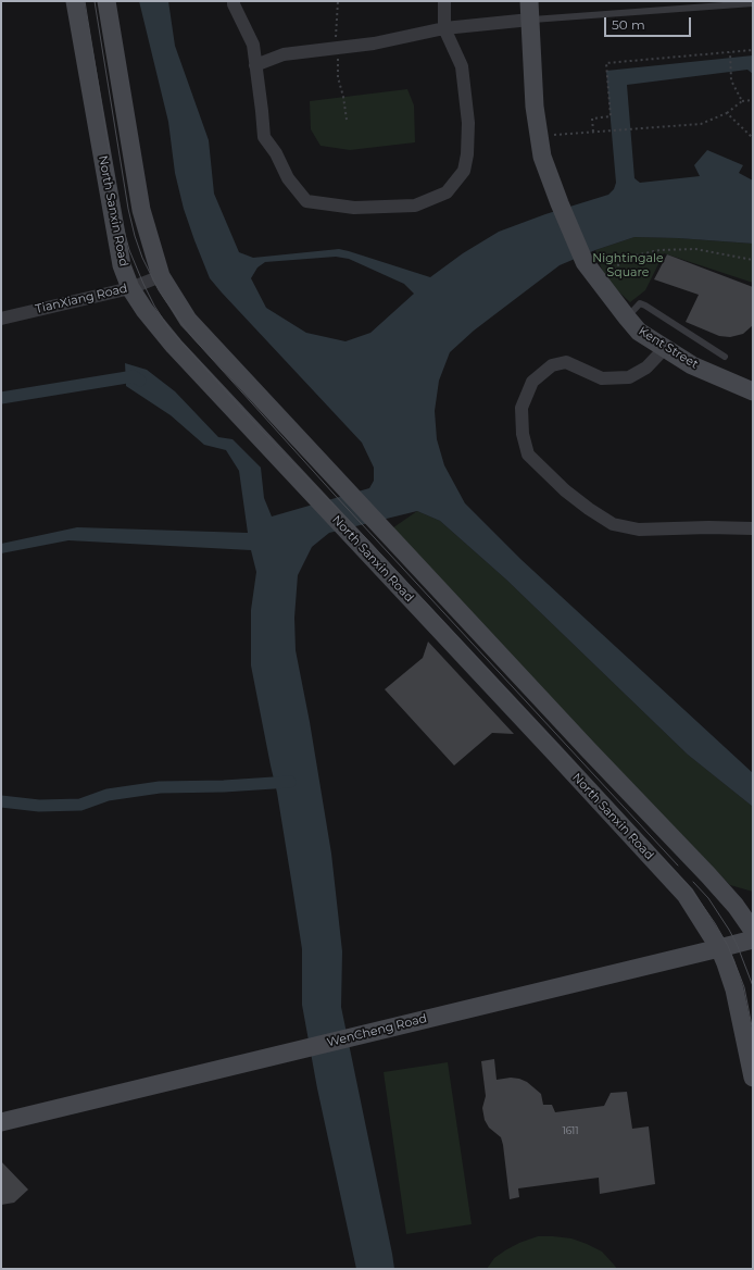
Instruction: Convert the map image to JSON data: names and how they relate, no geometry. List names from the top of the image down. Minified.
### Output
{"streets":{"main road":["North Sanxin Road","Kent Street","WenCheng Road"],"street":["TianXiang Road"]},"crossings":[["North Sanxin Road","TianXiang Road"],["North Sanxin Road","WenCheng Road"]],"parks":["Nightingale Square"],"house_numbers":["1611"],"scale_bar":"50 m"}
